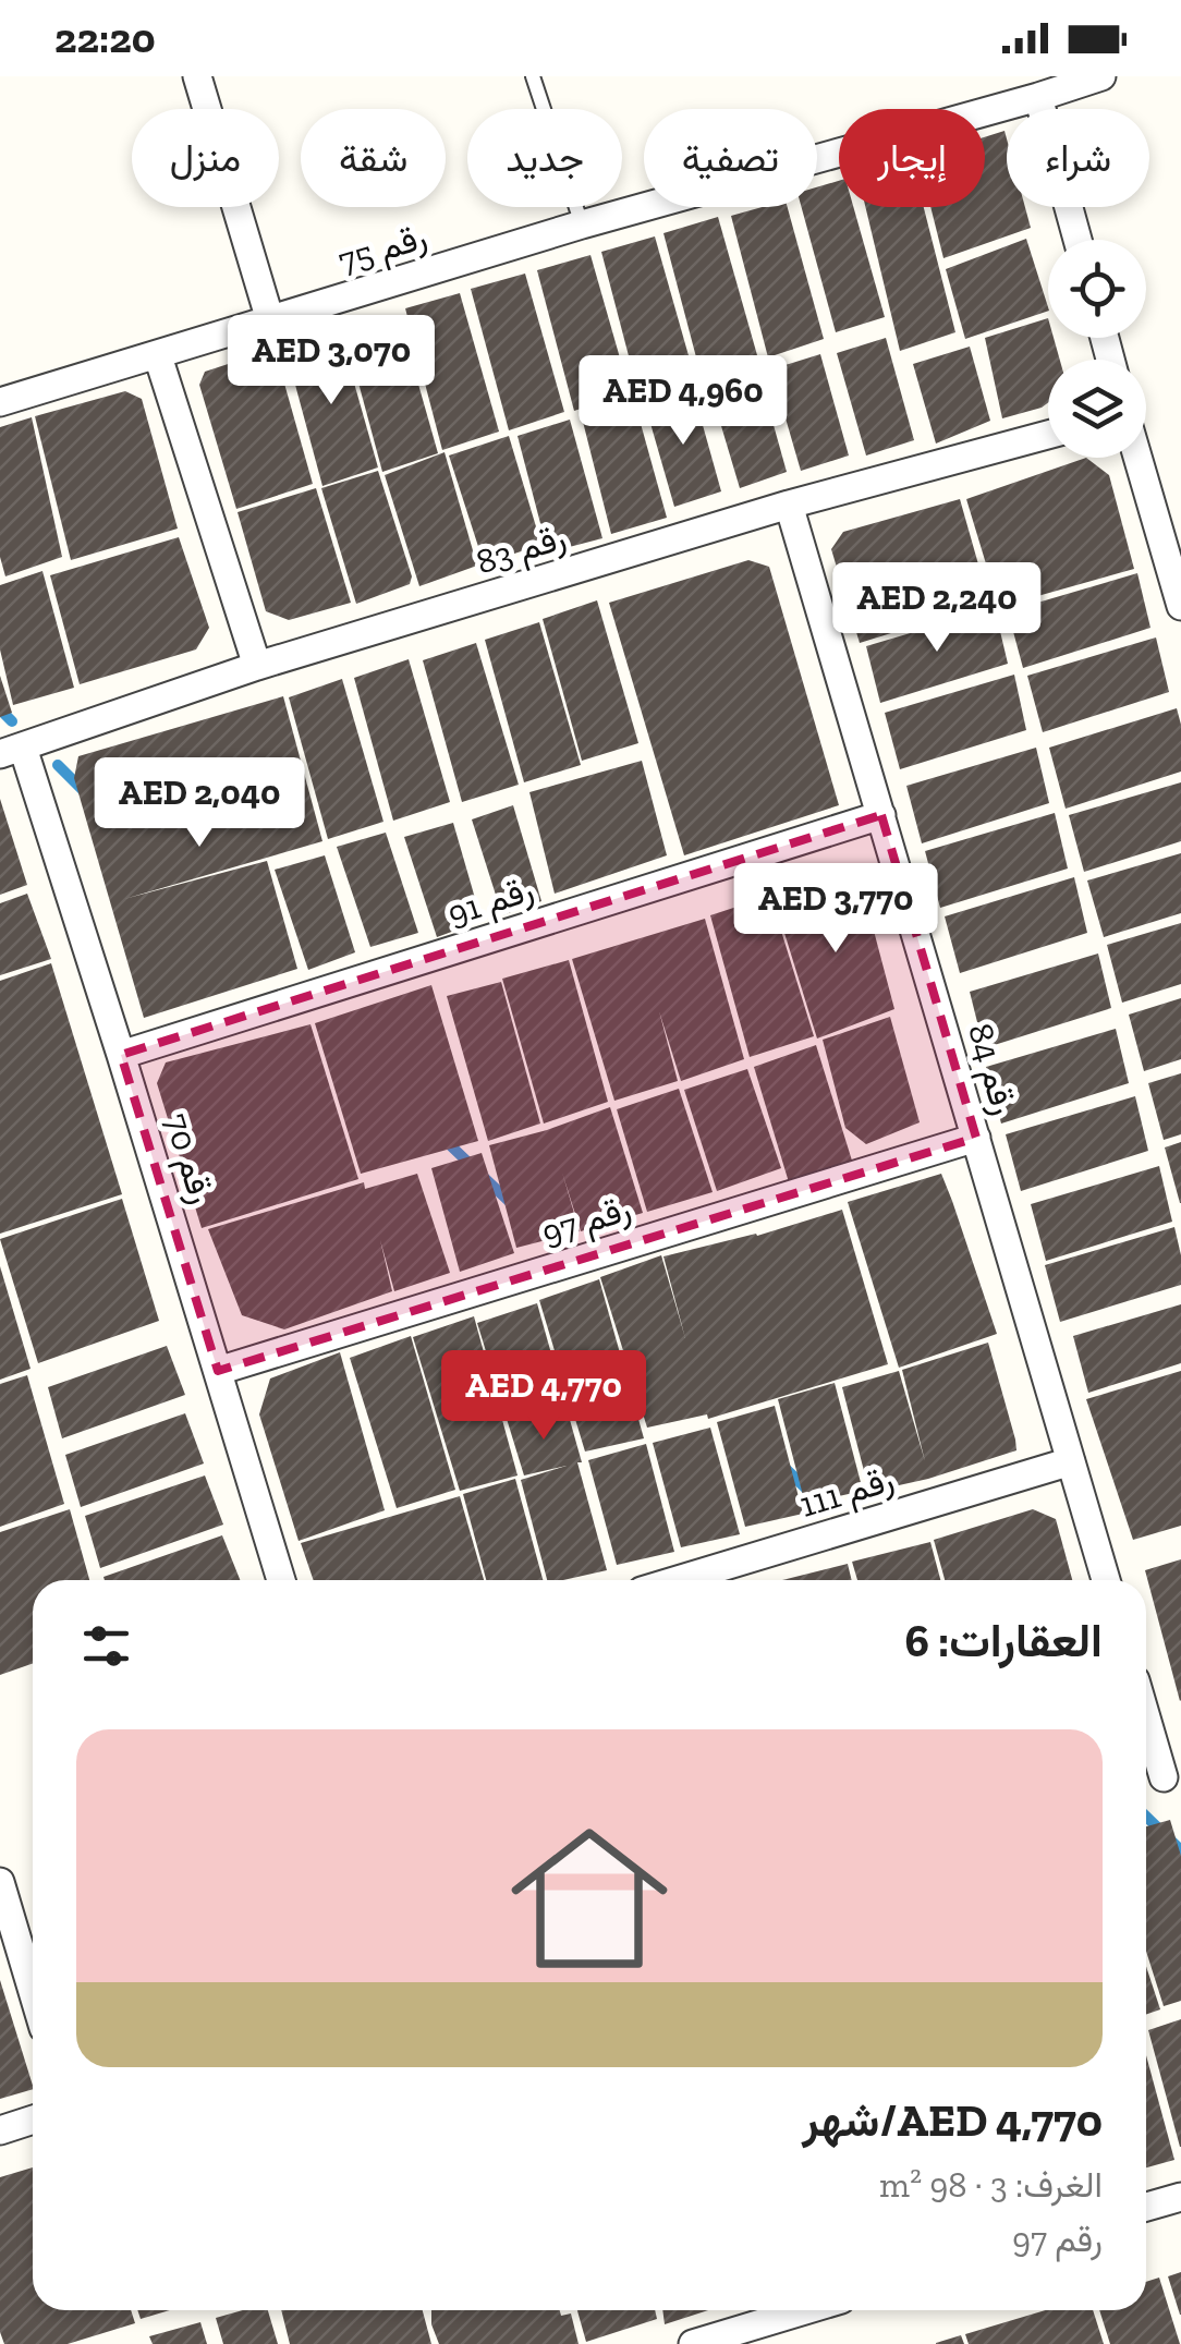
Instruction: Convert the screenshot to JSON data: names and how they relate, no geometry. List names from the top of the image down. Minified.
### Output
{"streets":{"street":["رقم 75","رقم 83","رقم 91","رقم 84","رقم 70","رقم 97","رقم 111"]},"crossings":[["رقم 83","رقم 84"],["رقم 83","رقم 70"],["رقم 91","رقم 84"],["رقم 91","رقم 70"],["رقم 84","رقم 97"],["رقم 84","رقم 111"],["رقم 70","رقم 97"]],"page":{"status":"22:20","chip":["شراء","إيجار","تصفية","جديد","شقة","منزل"],"price":["AED 3,070","AED 4,960","AED 2,240","AED 2,040","AED 3,770","AED 4,770"],"heading":"العقارات: 6","list":[{"name":"AED 4,770/شهر","note":"الغرف: 3 · 98 m² · رقم 97"}]}}
